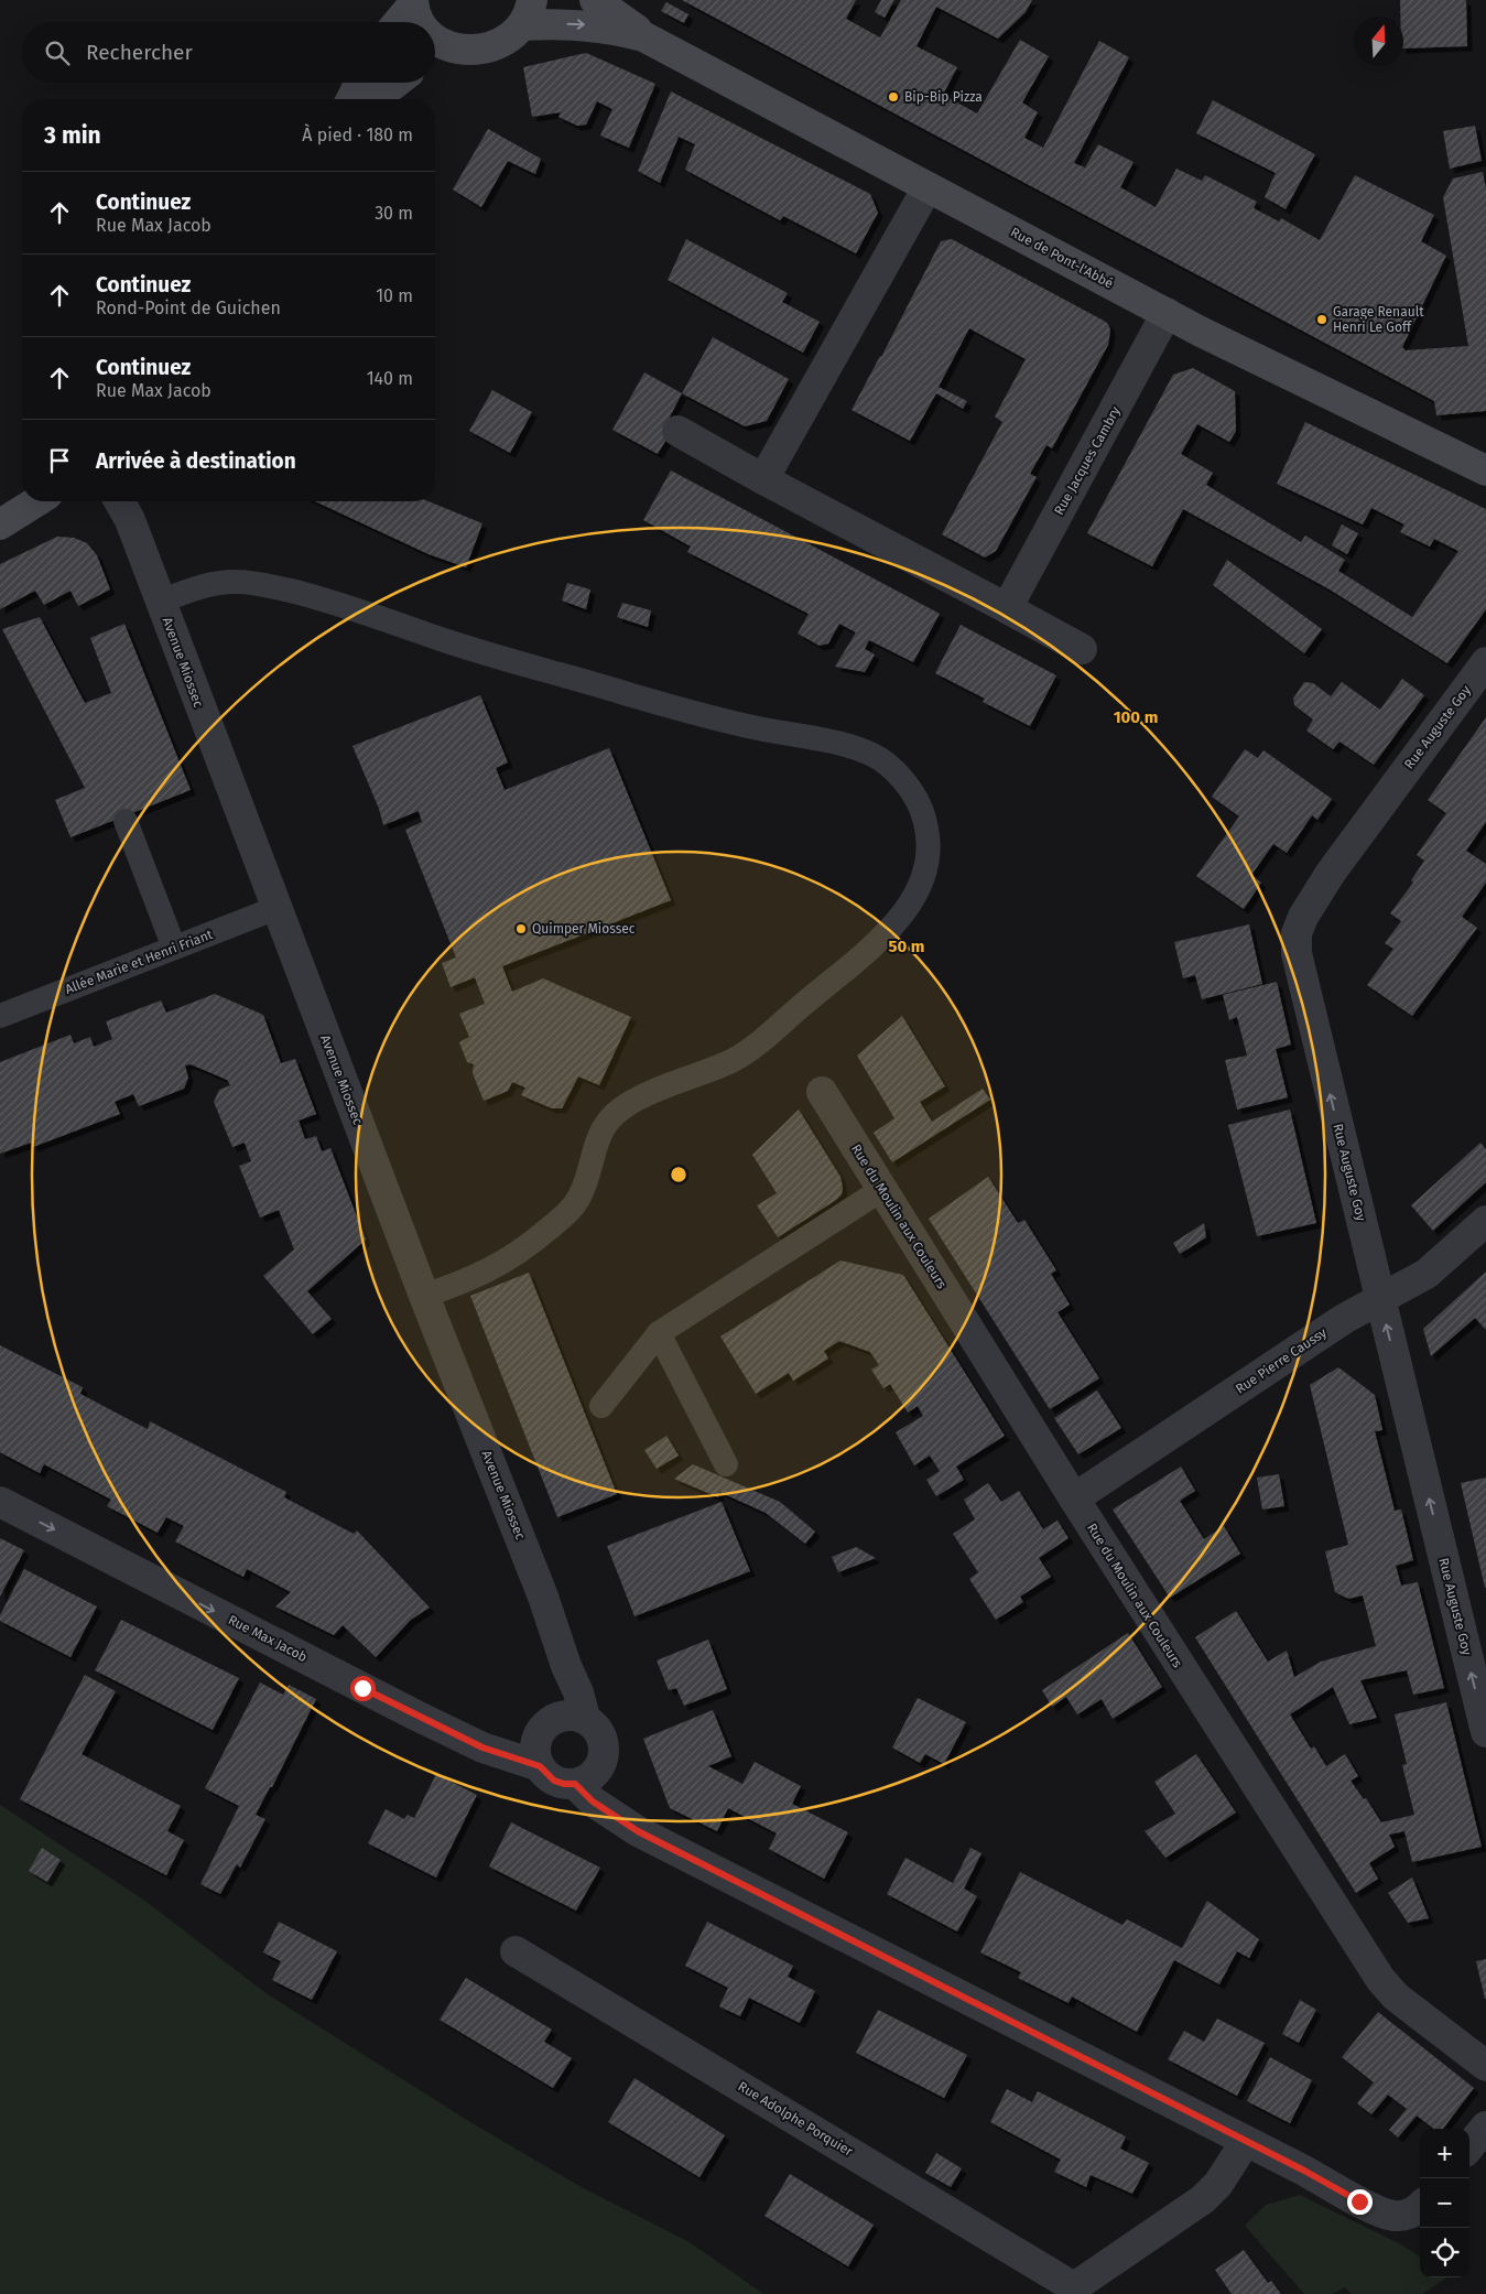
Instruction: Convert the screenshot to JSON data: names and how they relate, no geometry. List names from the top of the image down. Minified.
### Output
{"streets":{"main road":["Rue de Pont-l'Abbé"],"street":["Rue Jacques Cambry","Avenue Miossec","Rue Auguste Goy","Rue du Moulin aux Couleurs","Rue Pierre Caussy","Rue Max Jacob","Rue Adolphe Porquier"],"lane":["Allée Marie et Henri Friant"]},"crossings":[["Rue de Pont-l'Abbé","Rue Jacques Cambry"],["Avenue Miossec","Allée Marie et Henri Friant"],["Avenue Miossec","Rue Max Jacob"],["Rue Auguste Goy","Rue Pierre Caussy"],["Rue du Moulin aux Couleurs","Rue Pierre Caussy"]],"one_way":["Rue Auguste Goy","Rue Max Jacob"],"places":["Bip-Bip Pizza","Garage Renault Henri Le Goff","Quimper Miossec"],"north":"top","page":{"search":"Rechercher","heading":["3 min","À pied · 180 m"],"list":[["Continuez","Rue Max Jacob","30 m"],["Continuez","Rond-Point de Guichen","10 m"],["Continuez","Rue Max Jacob","140 m"],"Arrivée à destination"],"map_buttons":["+","−"]},"rings":["100 m","50 m"]}
